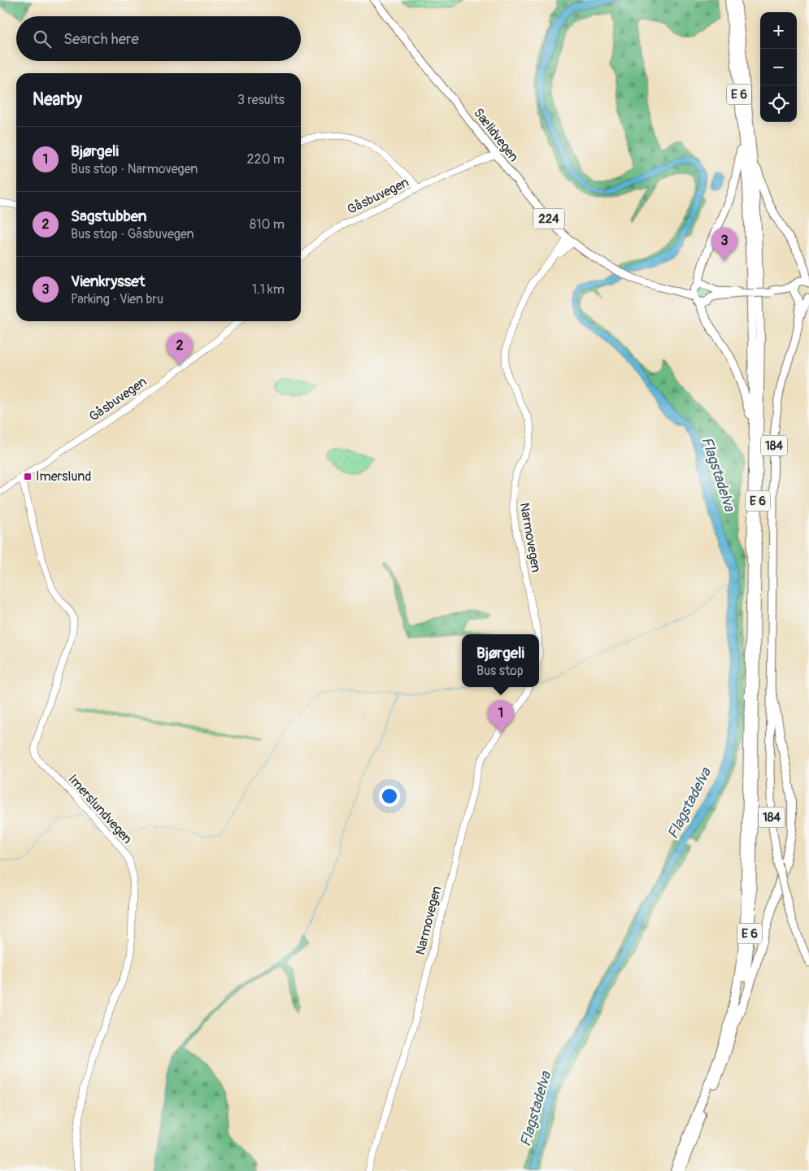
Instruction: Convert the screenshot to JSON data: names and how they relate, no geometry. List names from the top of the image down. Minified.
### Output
{"streets":{"highway":["E 6"],"main road":["Sælidvegen","Gåsbuvegen","224","184","Narmovegen","Imerslundvegen"]},"crossings":[["E 6","224"],["E 6","184"],["Sælidvegen","Gåsbuvegen"],["Sælidvegen","224"],["Sælidvegen","Narmovegen"],["Gåsbuvegen","Imerslundvegen"],["224","184"]],"water":["Flagstadelva"],"places":{"transit":["Imerslund"]},"page":{"map_buttons":["+","−"],"search":"Search here","heading":["Nearby","3 results"],"list":[{"mark":"1","name":"Bjørgeli","note":"Bus stop · Narmovegen","value":"220 m"},{"mark":"2","name":"Sagstubben","note":"Bus stop · Gåsbuvegen","value":"810 m"},{"mark":"3","name":"Vienkrysset","note":"Parking · Vien bru","value":"1.1 km"}],"pins":["3","2","1"],"popup":["Bjørgeli","Bus stop"]}}
